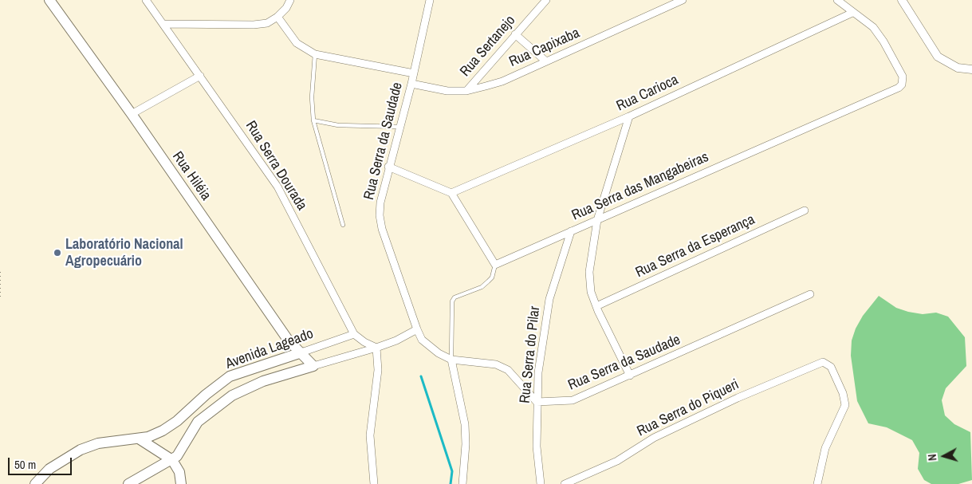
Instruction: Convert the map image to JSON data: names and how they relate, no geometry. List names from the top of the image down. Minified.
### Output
{"streets":{"main road":["Rua Hiléia","Avenida Lageado"],"street":["Rua Sertanejo","Rua Capixaba","Rua Carioca","Rua Serra da Saudade","Rua Serra Dourada","Rua Serra das Mangabeiras","Rua Serra da Esperança","Rua Serra do Pilar","Rua Serra do Piqueri"]},"crossings":[["Rua Sertanejo","Rua Capixaba"],["Rua Capixaba","Rua Serra da Saudade"],["Rua Carioca","Rua Serra das Mangabeiras"],["Rua Serra da Saudade","Rua Serra do Pilar"],["Rua Serra Dourada","Avenida Lageado"],["Rua Hiléia","Avenida Lageado"],["Rua Serra das Mangabeiras","Rua Serra do Pilar"]],"places":["Laboratório Nacional Agropecuário"],"scale_bar":"50 m","north":"left"}
